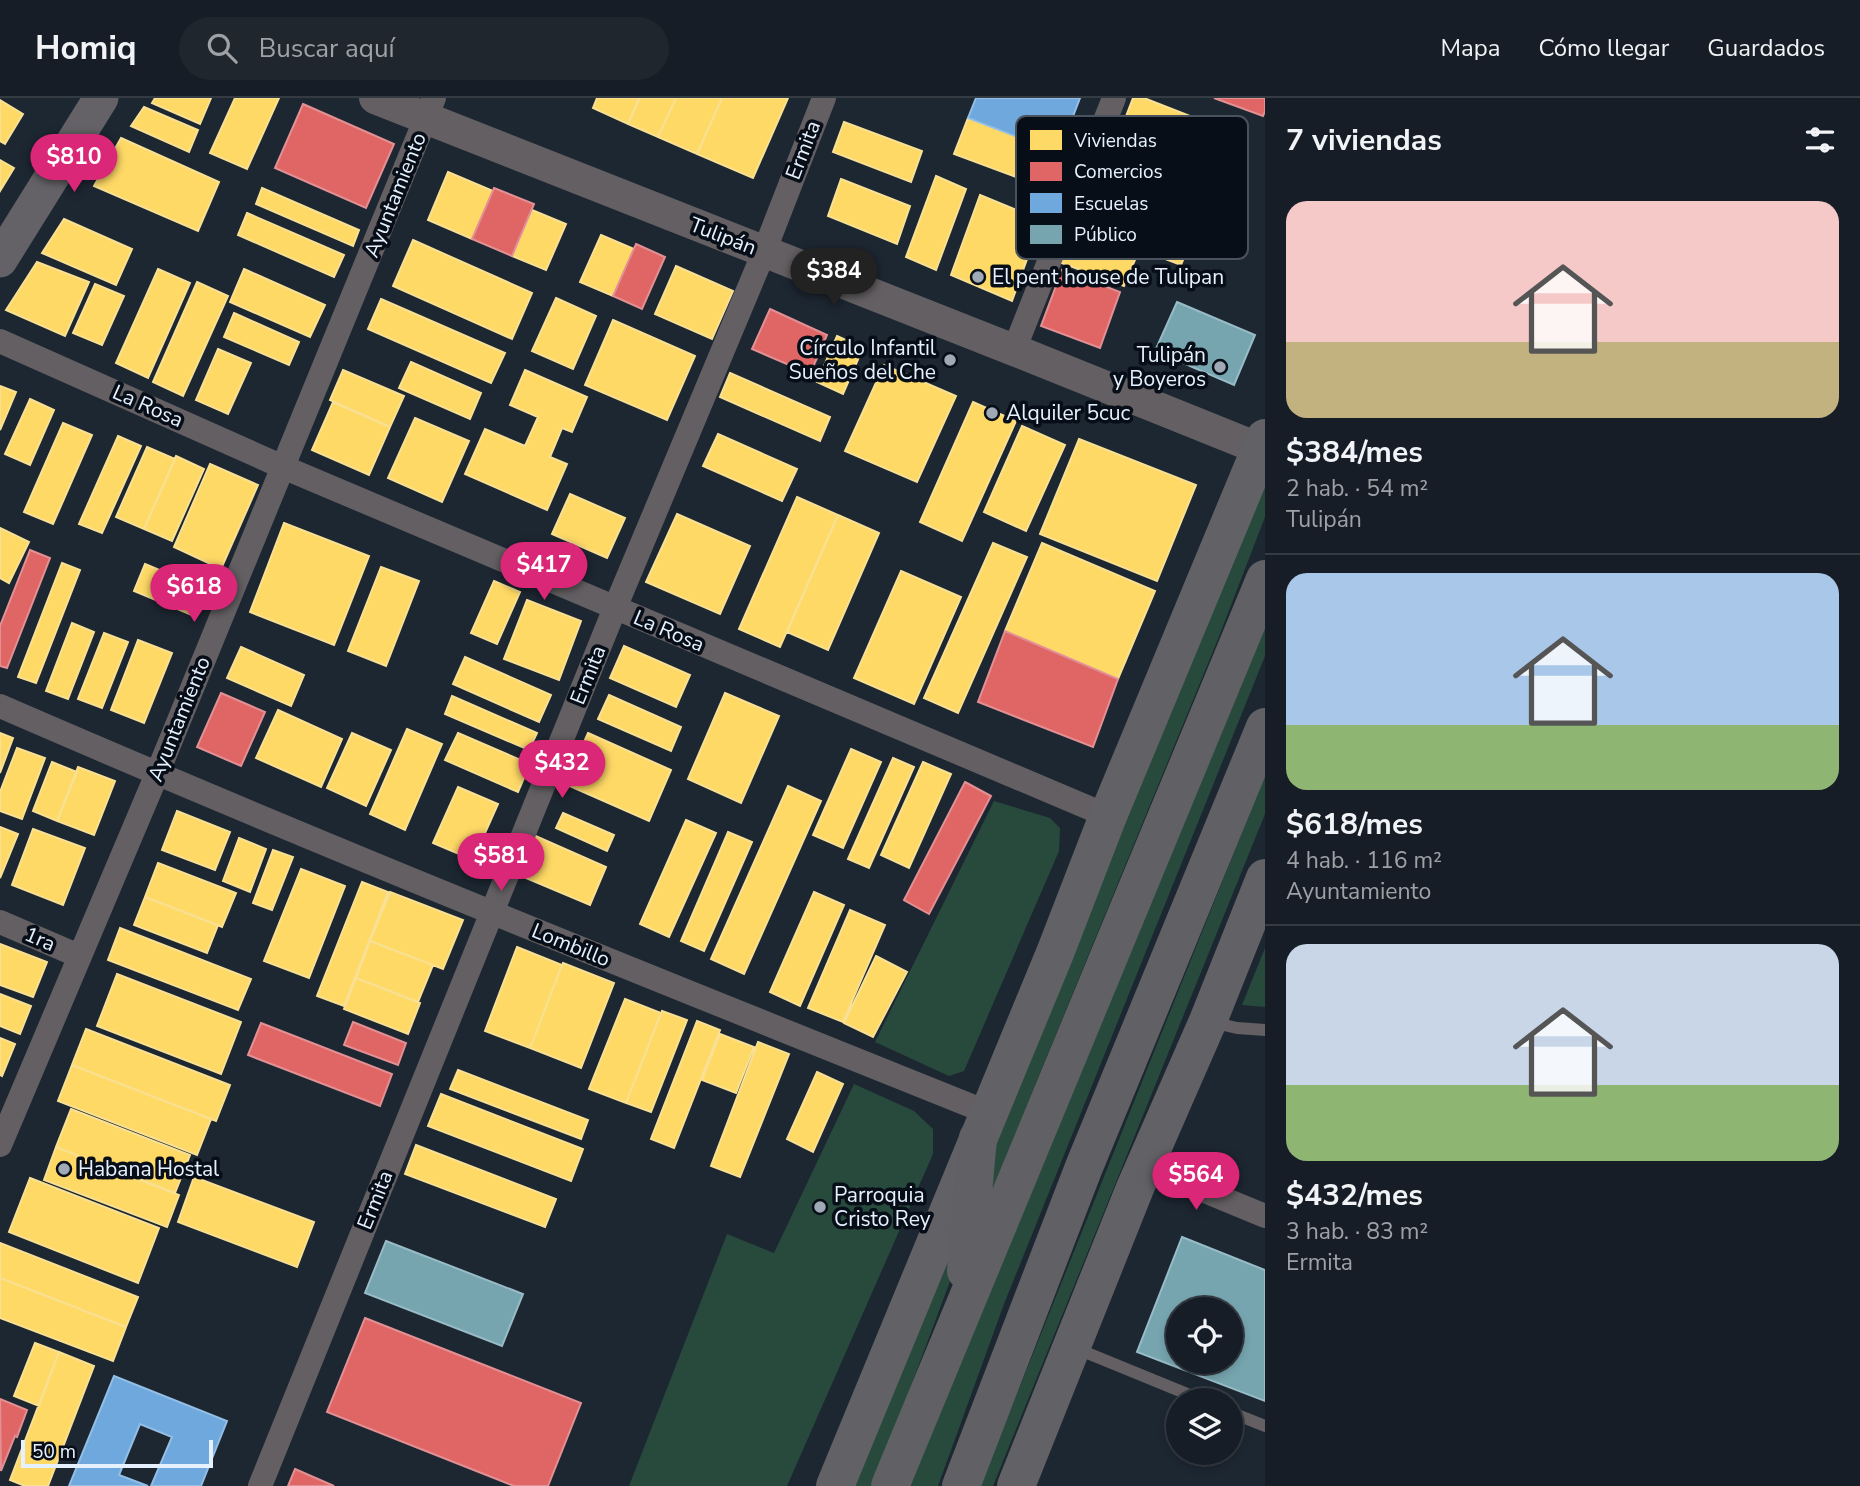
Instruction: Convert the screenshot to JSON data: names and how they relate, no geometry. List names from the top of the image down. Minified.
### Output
{"streets":{"street":["Ermita","Ayuntamiento","Tulipán","La Rosa","1ra","Lombillo"]},"crossings":[["Ermita","Tulipán"],["Ermita","La Rosa"],["Ermita","Lombillo"],["Ayuntamiento","Tulipán"],["Ayuntamiento","La Rosa"],["Ayuntamiento","1ra"],["Ayuntamiento","Lombillo"]],"places":["El pent house de Tulipan","Círculo Infantil Sueños del Che","Tulipán y Boyeros","Alquiler 5cuc","Habana Hostal","Parroquia Cristo Rey"],"legend":["Viviendas","Comercios","Escuelas","Público"],"scale_bar":"50 m","page":{"header":"Homiq","search":"Buscar aquí","nav":["Mapa","Cómo llegar","Guardados"],"heading":"7 viviendas","price":["$810","$384","$417","$618","$432","$581","$564"],"list":[{"name":"$384/mes","note":"2 hab. · 54 m² · Tulipán"},{"name":"$618/mes","note":"4 hab. · 116 m² · Ayuntamiento"},{"name":"$432/mes","note":"3 hab. · 83 m² · Ermita"}],"scale":"50 m"}}
